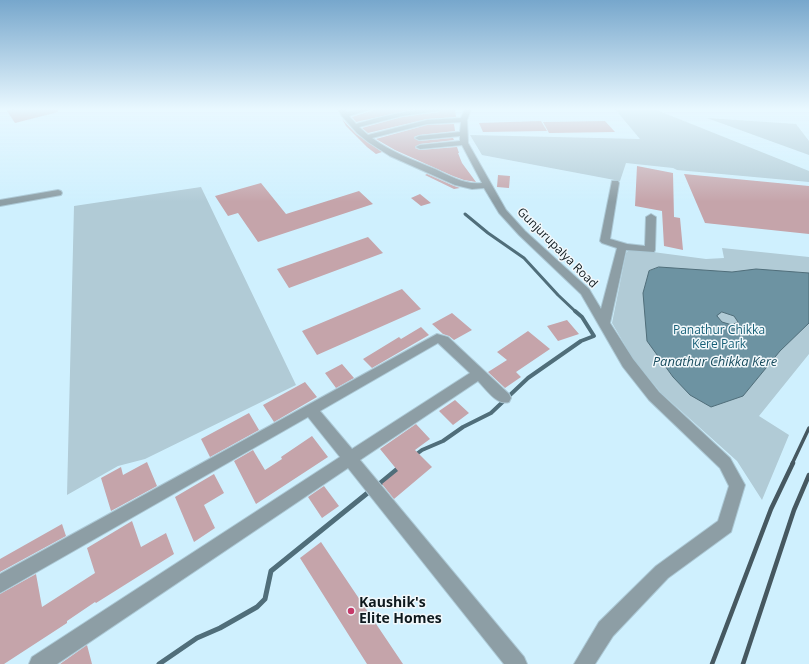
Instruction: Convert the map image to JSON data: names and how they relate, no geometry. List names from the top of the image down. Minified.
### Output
{"streets":{"street":["Gunjurupalya Road"]},"water":["Panathur Chikka Kere"],"parks":["Panathur Chikka Kere Park"],"places":["Kaushik's Elite Homes"]}
